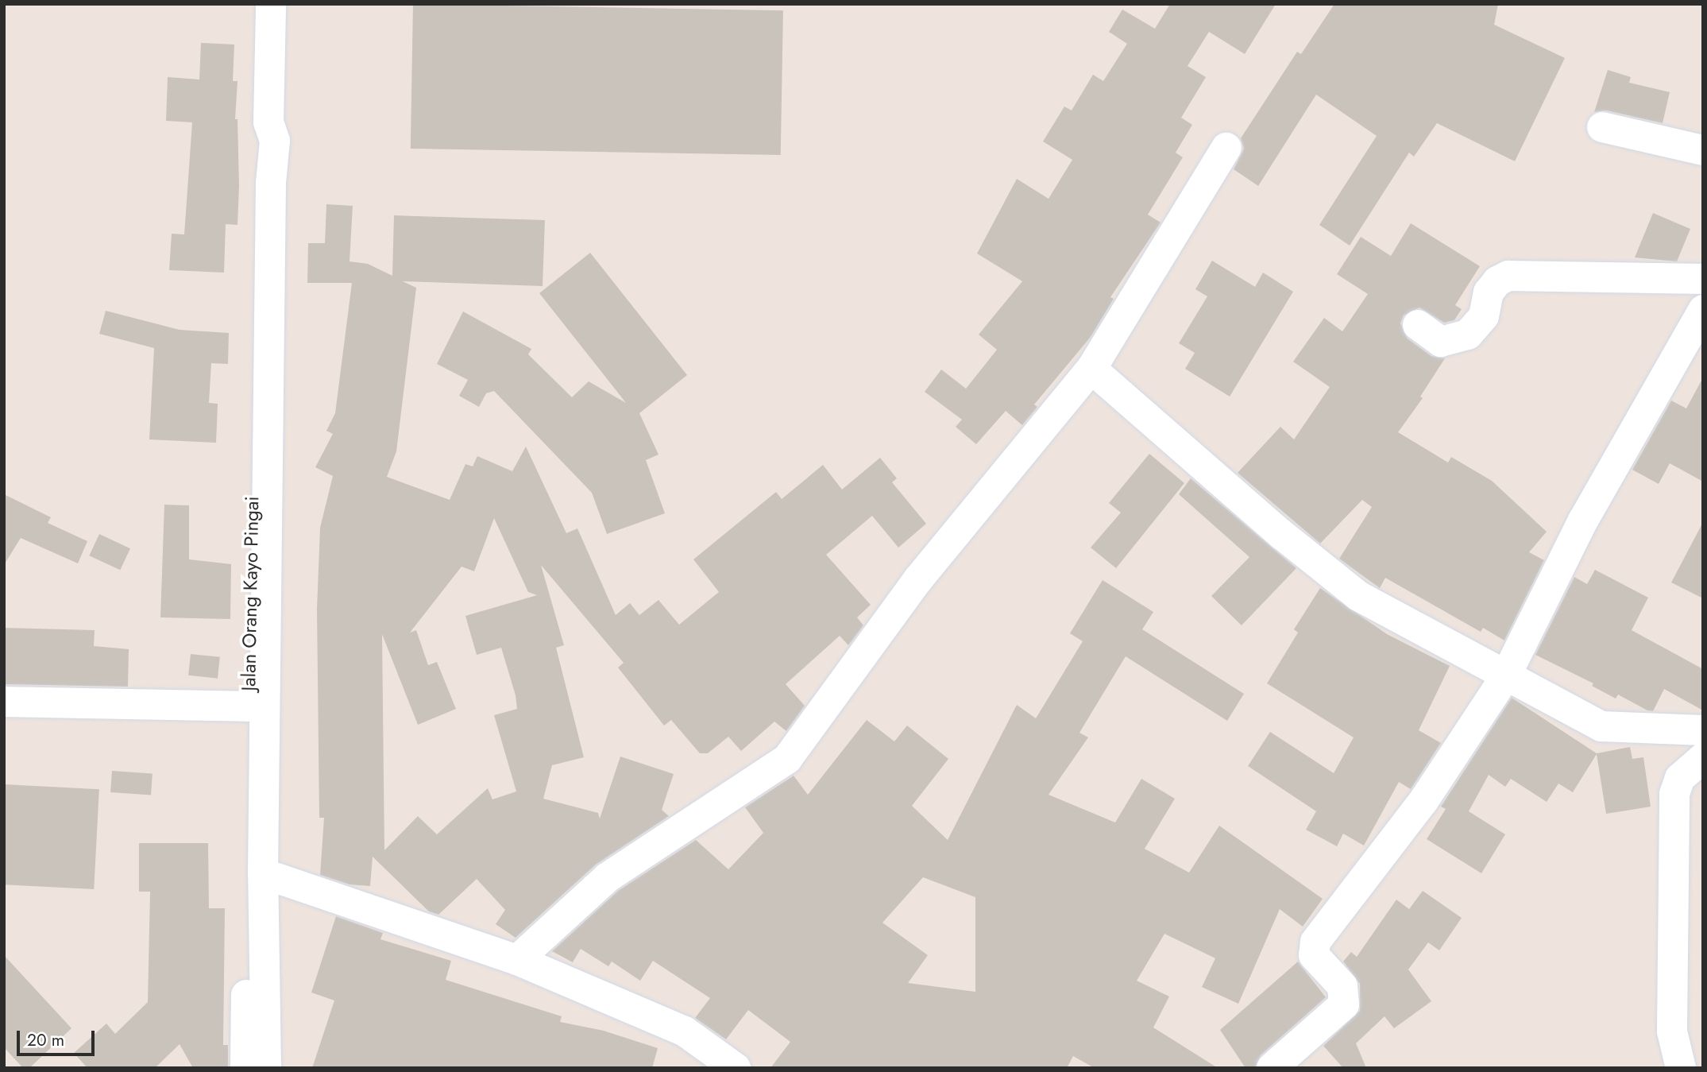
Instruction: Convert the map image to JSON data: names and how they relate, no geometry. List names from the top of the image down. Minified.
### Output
{"streets":{"street":["Jalan Orang Kayo Pingai"]},"scale_bar":"20 m"}
